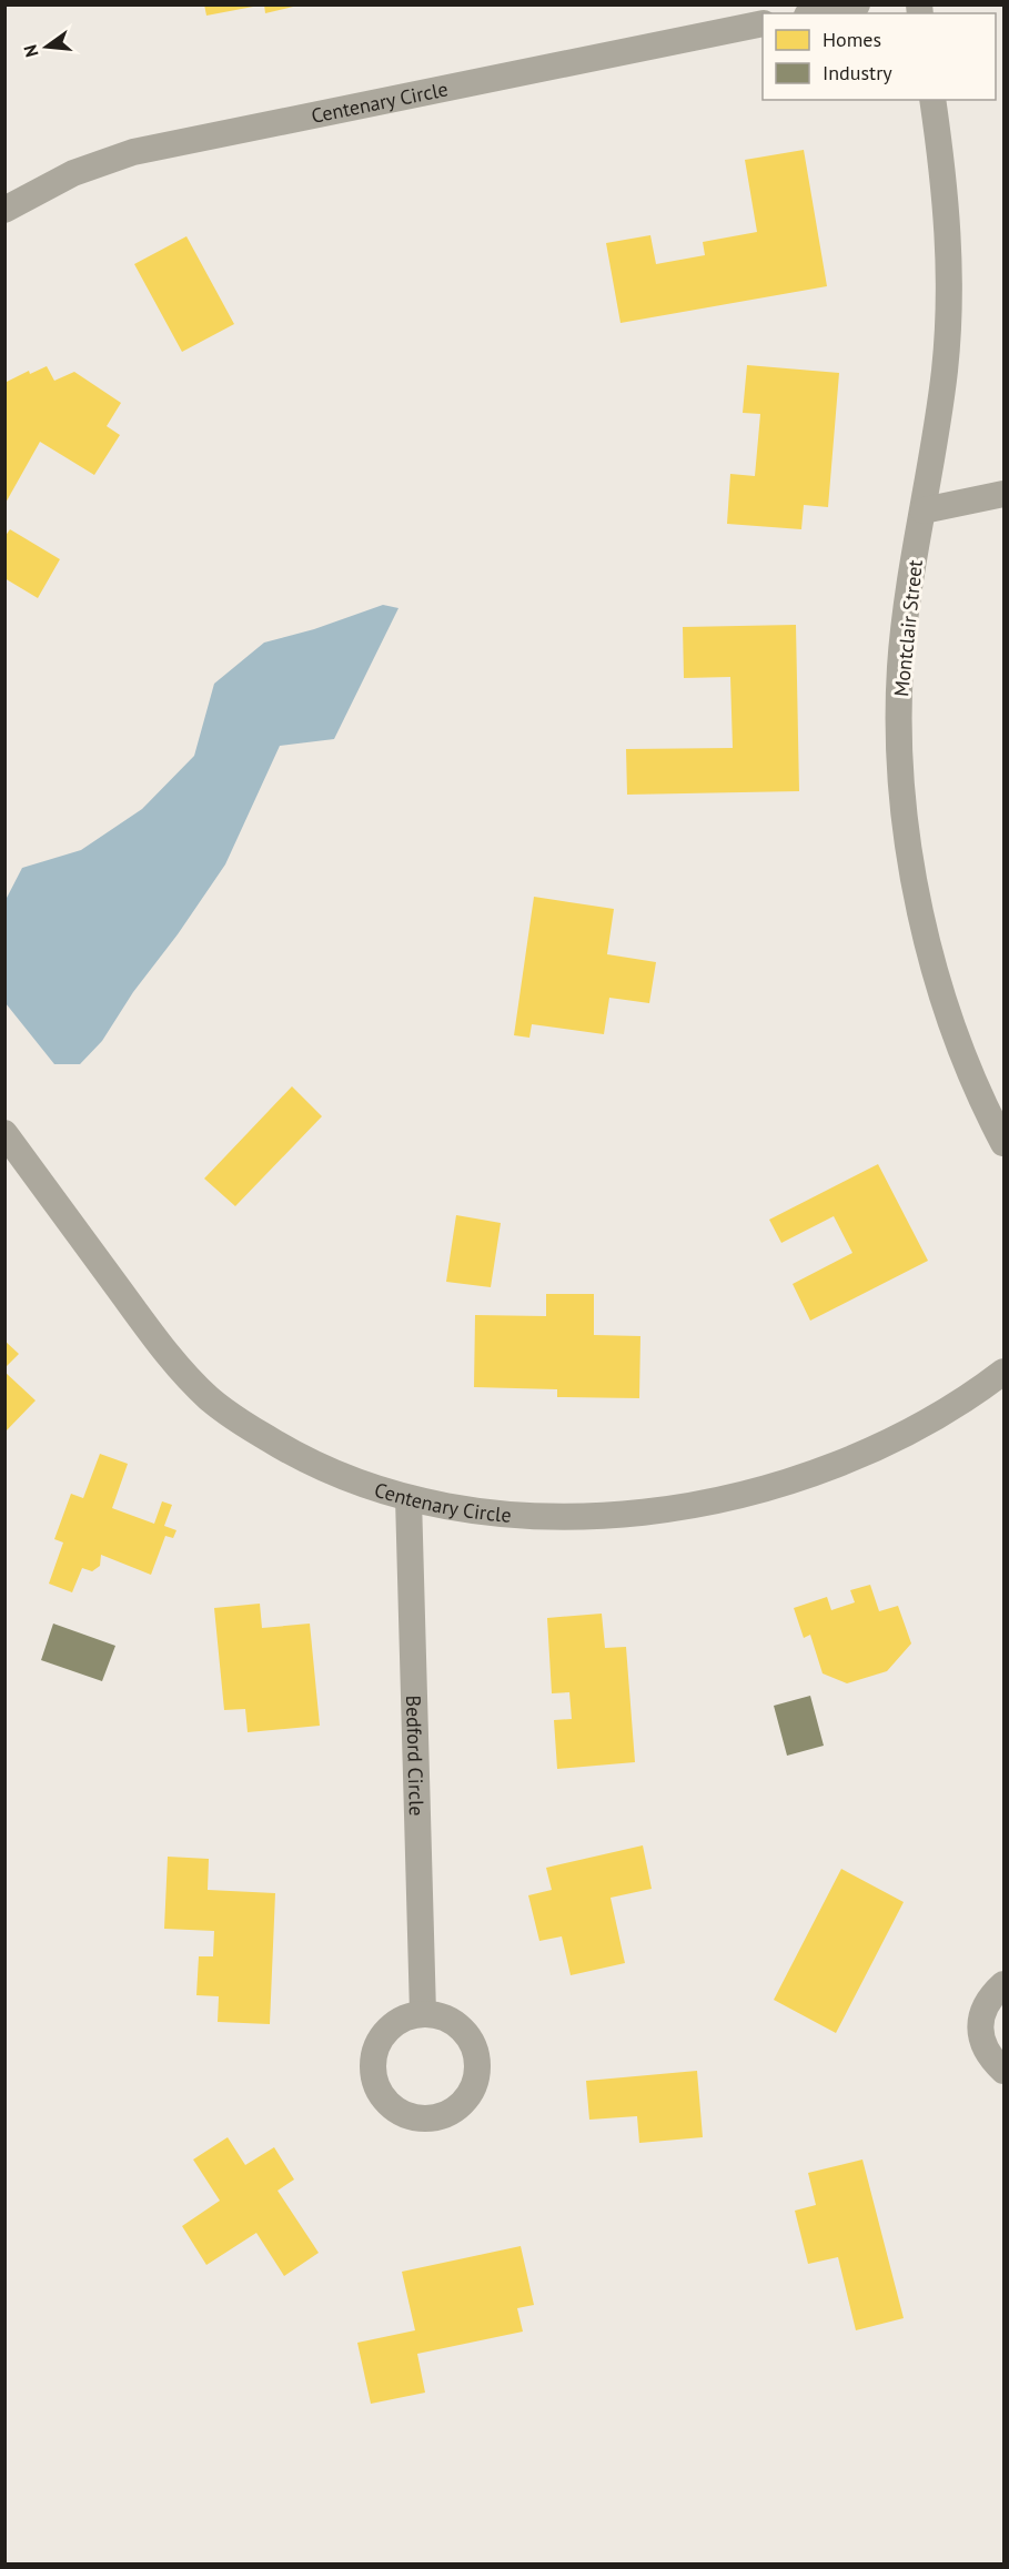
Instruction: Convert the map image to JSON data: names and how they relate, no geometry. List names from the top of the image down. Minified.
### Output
{"streets":{"street":["Centenary Circle","Montclair Street","Bedford Circle"]},"crossings":[["Centenary Circle","Bedford Circle"]],"legend":["Homes","Industry"],"north":"left"}
